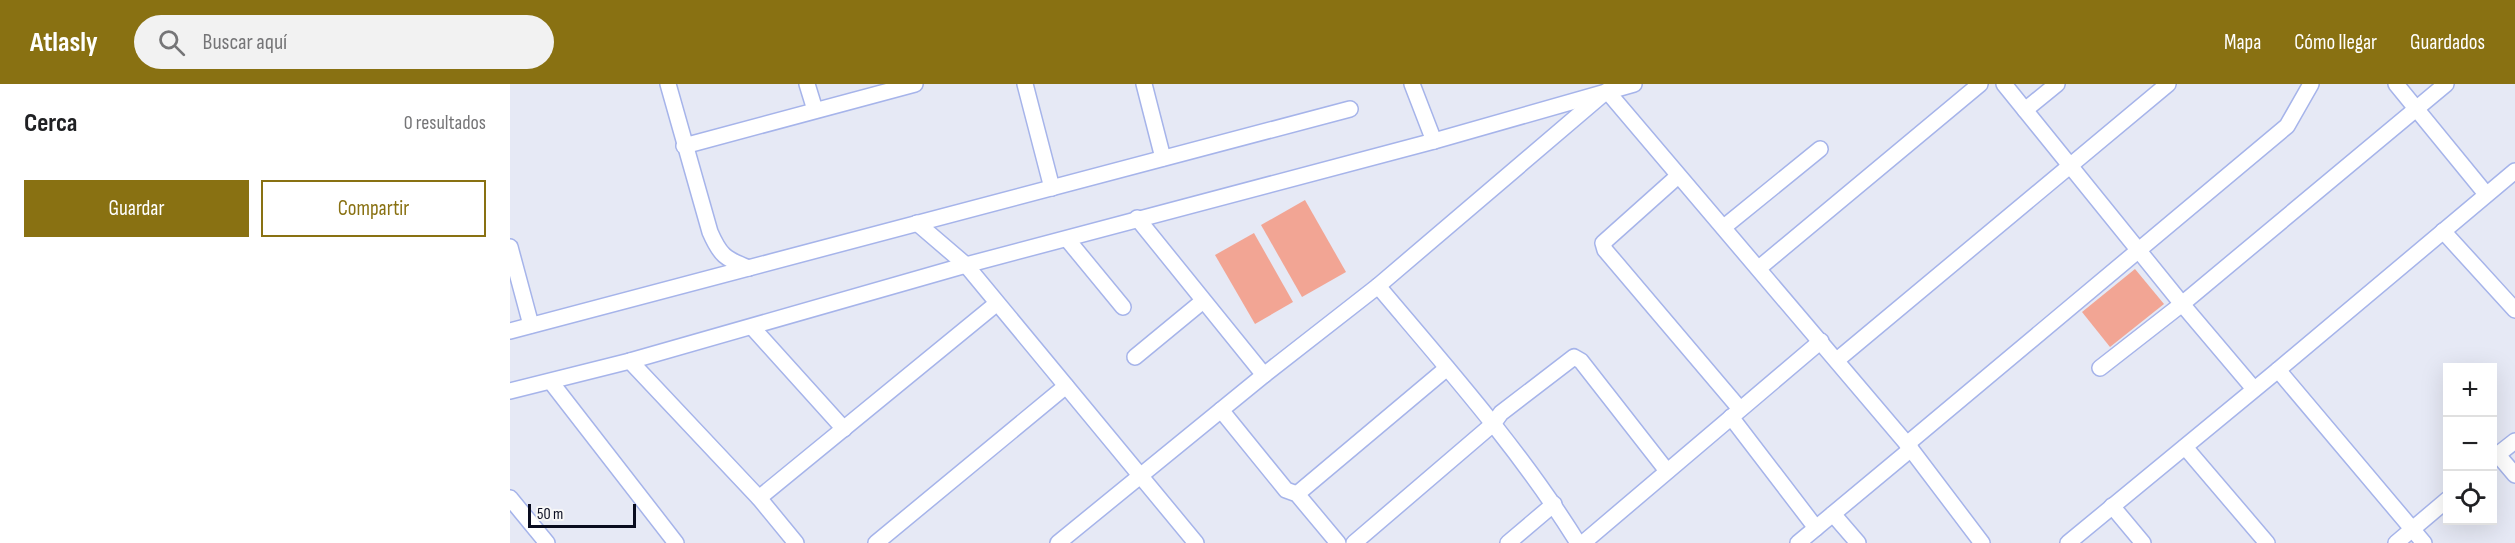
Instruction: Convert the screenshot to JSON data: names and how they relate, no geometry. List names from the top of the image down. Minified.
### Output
{"scale_bar":"50 m","page":{"header":"Atlasly","search":"Buscar aquí","nav":["Mapa","Cómo llegar","Guardados"],"heading":["Cerca","0 resultados"],"buttons":["Guardar","Compartir"],"map_buttons":["+","−"],"scale":"50 m"}}
